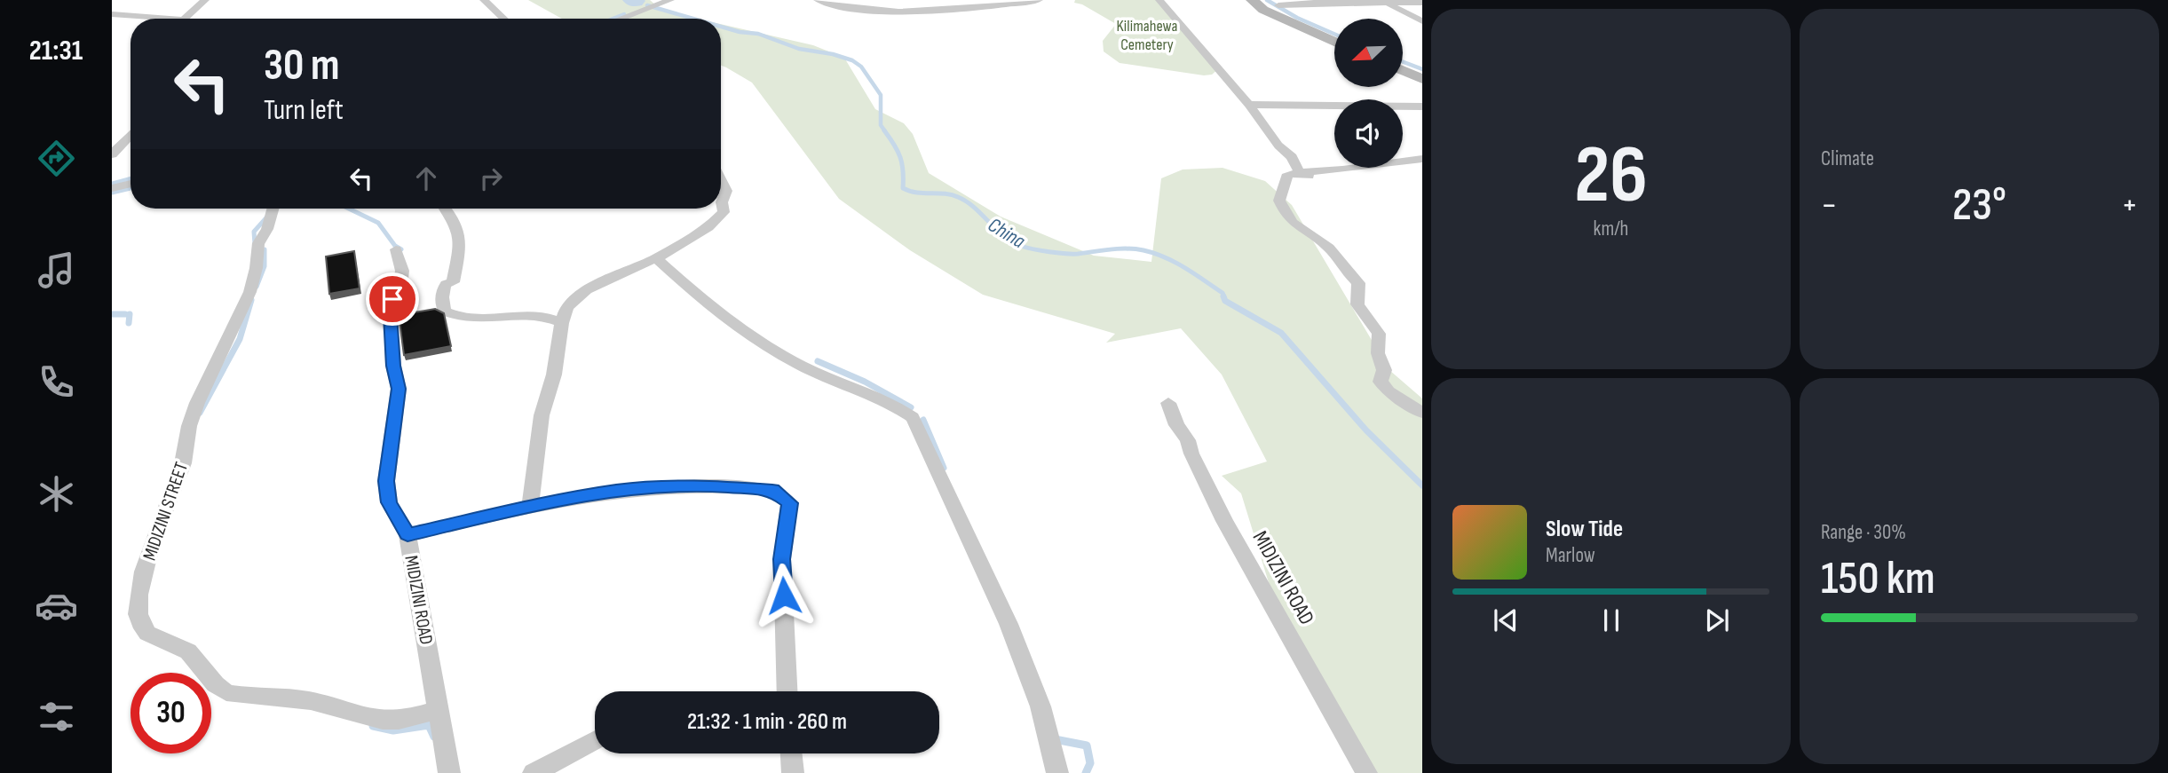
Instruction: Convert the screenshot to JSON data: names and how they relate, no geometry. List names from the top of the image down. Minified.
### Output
{"streets":{"street":["MIDIZINI STREET","MIDIZINI ROAD"]},"crossings":[["MIDIZINI STREET","MIDIZINI ROAD"]],"water":["China"],"parks":["Kilimahewa Cemetery"],"north":"bottom left","page":{"tabs":"21:31","tile":[["26","km/h"],"Climate",["Range · 30%","150 km"]],"turn":["30 m","Turn left"],"heat":["−","23°","+"],"song":["Slow Tide","Marlow"],"limit":"30","trip":"21:32 · 1 min · 260 m"}}
